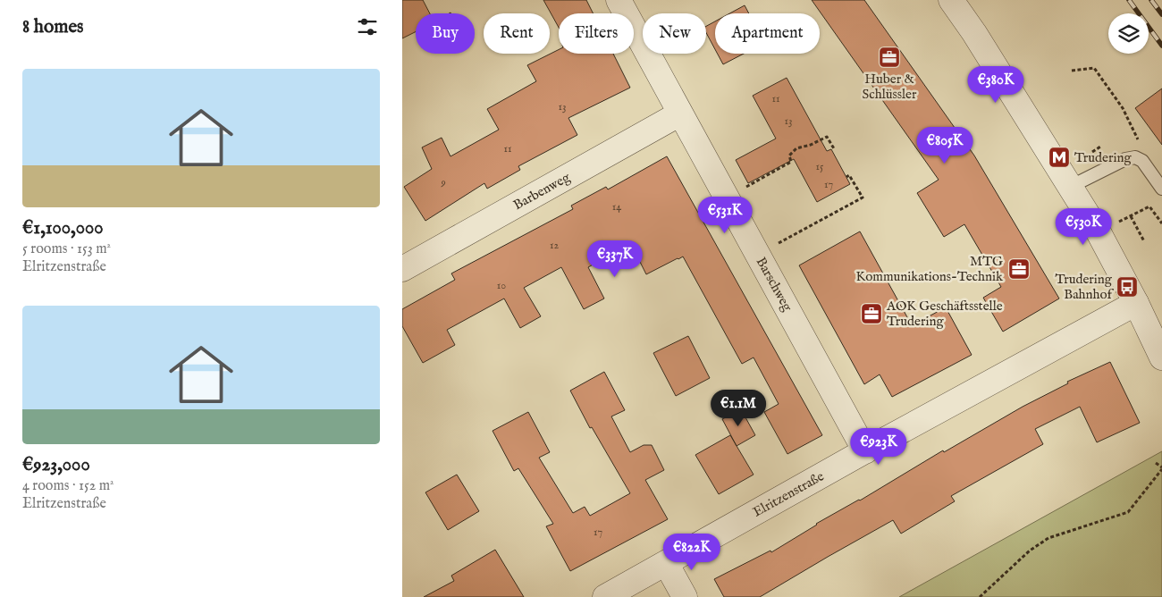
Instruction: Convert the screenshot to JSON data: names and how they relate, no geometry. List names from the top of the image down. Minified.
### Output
{"streets":{"street":["Barbenweg","Barschweg","Elritzenstraße"]},"crossings":[["Barbenweg","Barschweg"],["Barschweg","Elritzenstraße"]],"places":{"office":["Huber & Schlüssler","MTG Kommunikations-Technik","AOK Geschäftsstelle Trudering"],"metro station":["Trudering"],"bus stop":["Trudering Bahnhof"]},"house_numbers":["11","13","13","11","15","9","17","14","12","10","17"],"page":{"heading":"8 homes","chip":["Buy","Rent","Filters","New","Apartment"],"list":[{"name":"€1,100,000","note":"5 rooms · 153 m² · Elritzenstraße"},{"name":"€923,000","note":"4 rooms · 152 m² · Elritzenstraße"}],"price":["€380K","€805K","€531K","€530K","€337K","€1.1M","€923K","€822K"]}}
